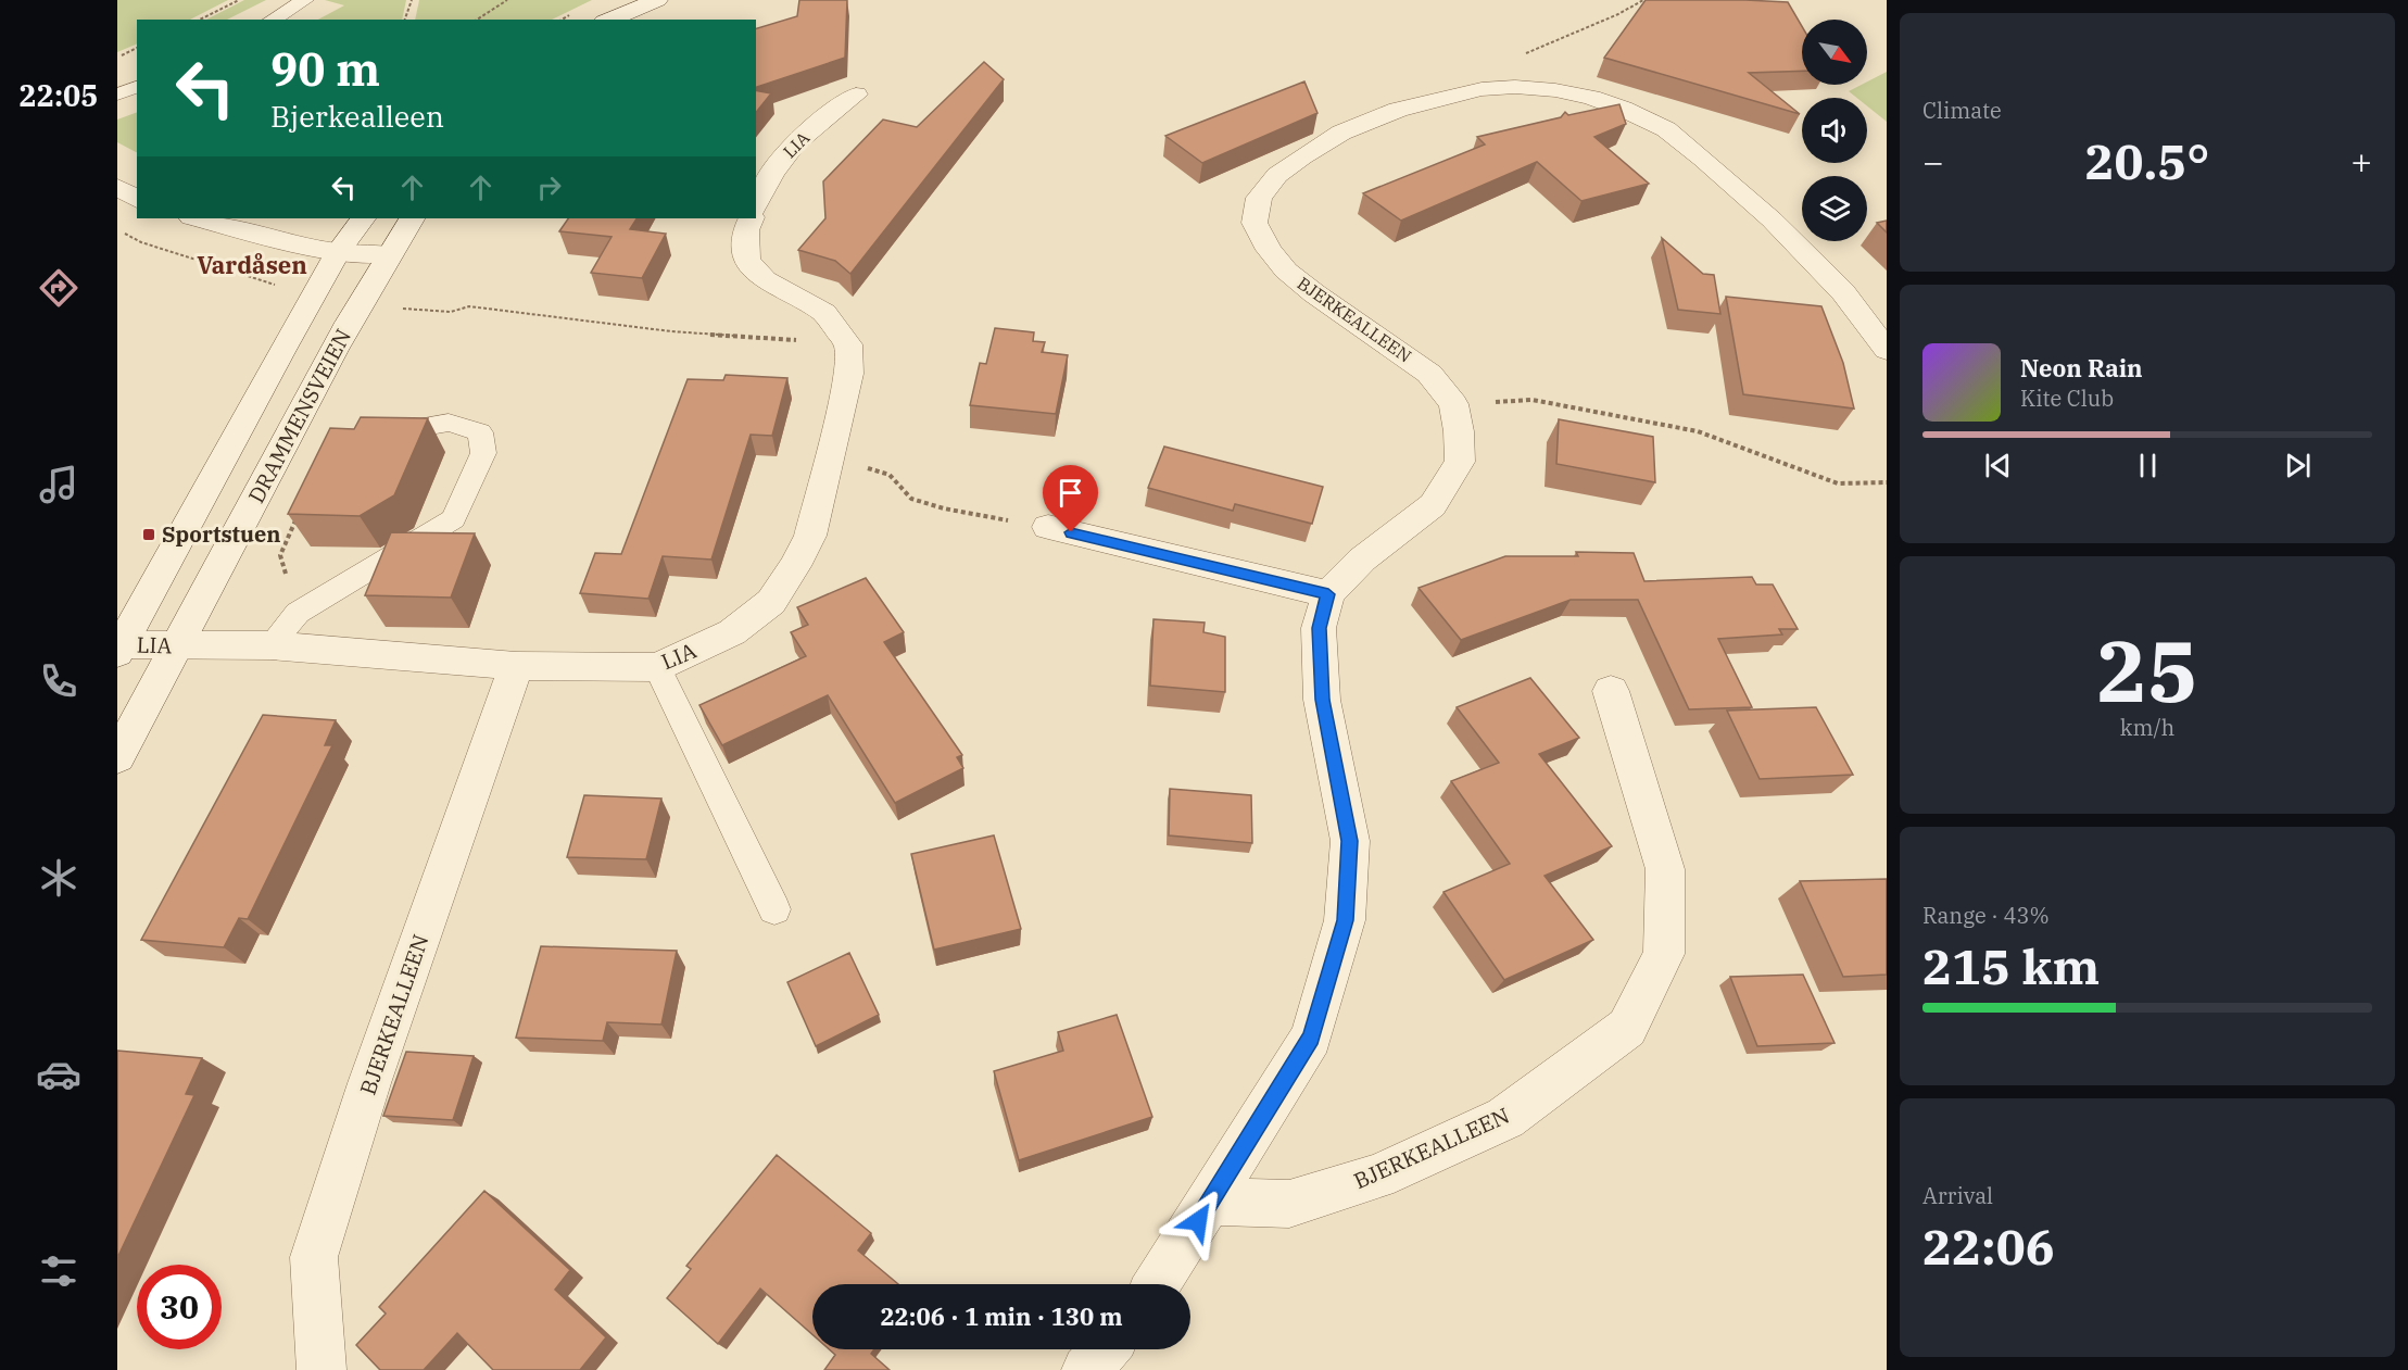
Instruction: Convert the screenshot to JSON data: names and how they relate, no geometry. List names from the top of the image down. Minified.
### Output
{"streets":{"street":["LIA","BJERKEALLEEN","DRAMMENSVEIEN"]},"crossings":[["LIA","BJERKEALLEEN"],["LIA","DRAMMENSVEIEN"]],"districts":["Vardåsen"],"places":{"transit":["Sportstuen"]},"north":"bottom right","page":{"tabs":"22:05","tile":["Climate",["25","km/h"],["Range · 43%","215 km"],["Arrival","22:06"]],"turn":["90 m","Bjerkealleen"],"heat":["−","20.5°","+"],"song":["Neon Rain","Kite Club"],"limit":"30","trip":"22:06 · 1 min · 130 m"}}
